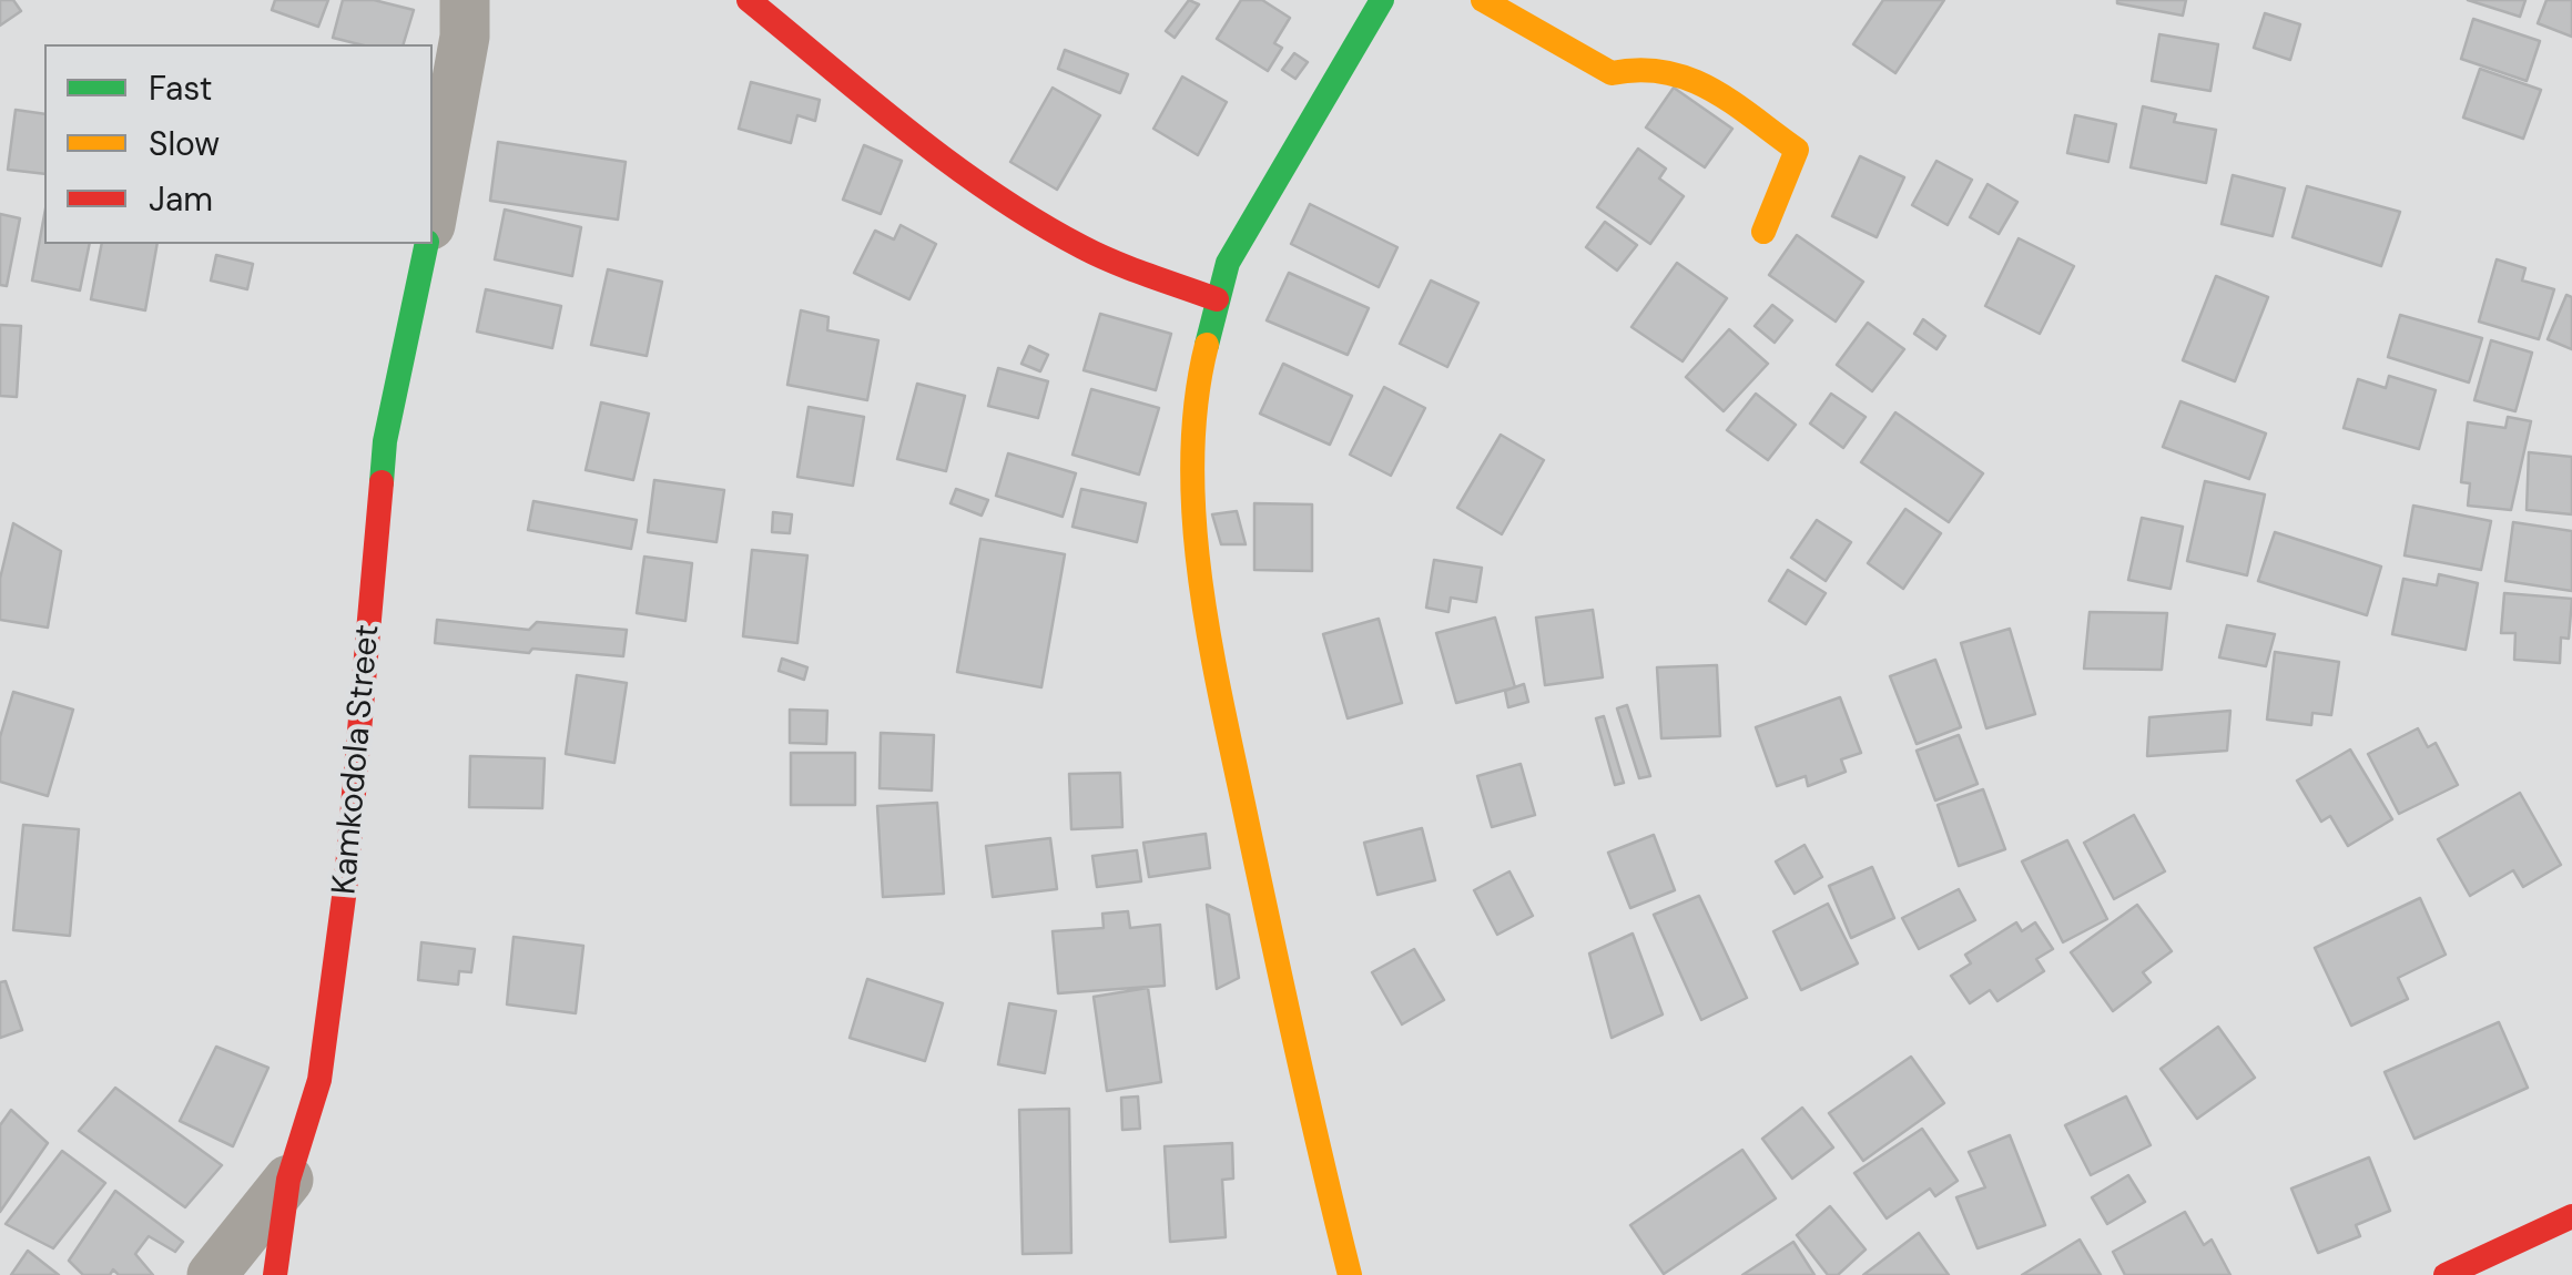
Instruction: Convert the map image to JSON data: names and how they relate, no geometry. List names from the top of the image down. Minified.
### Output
{"streets":{"street":["Kamkodola Street"]},"legend":["Fast","Slow","Jam"]}
